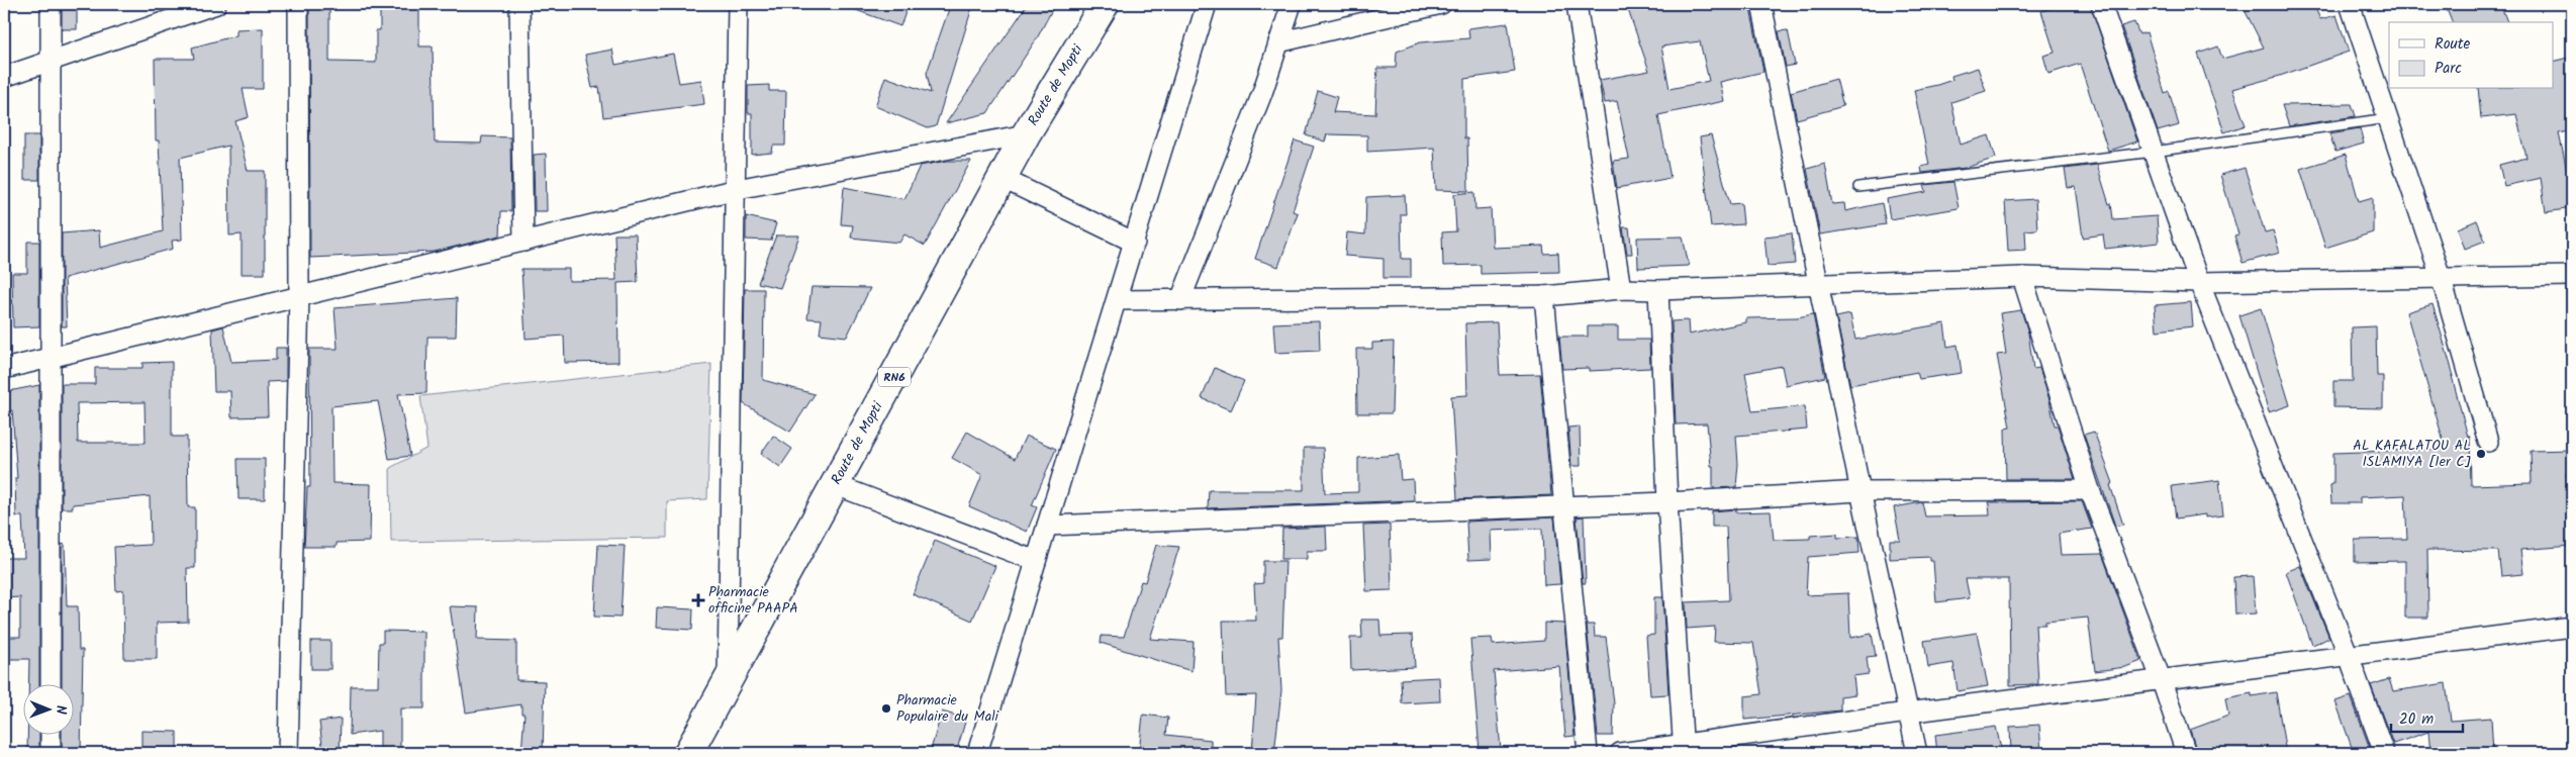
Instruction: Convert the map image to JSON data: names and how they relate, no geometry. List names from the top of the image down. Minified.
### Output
{"streets":{"highway":["Route de Mopti","RN6"]},"places":{"other":["AL KAFALATOU AL ISLAMIYA [1er C]","Pharmacie Populaire du Mali"],"health":["Pharmacie officine PAAPA"]},"legend":["Route","Parc"],"scale_bar":"20 m","north":"right"}
